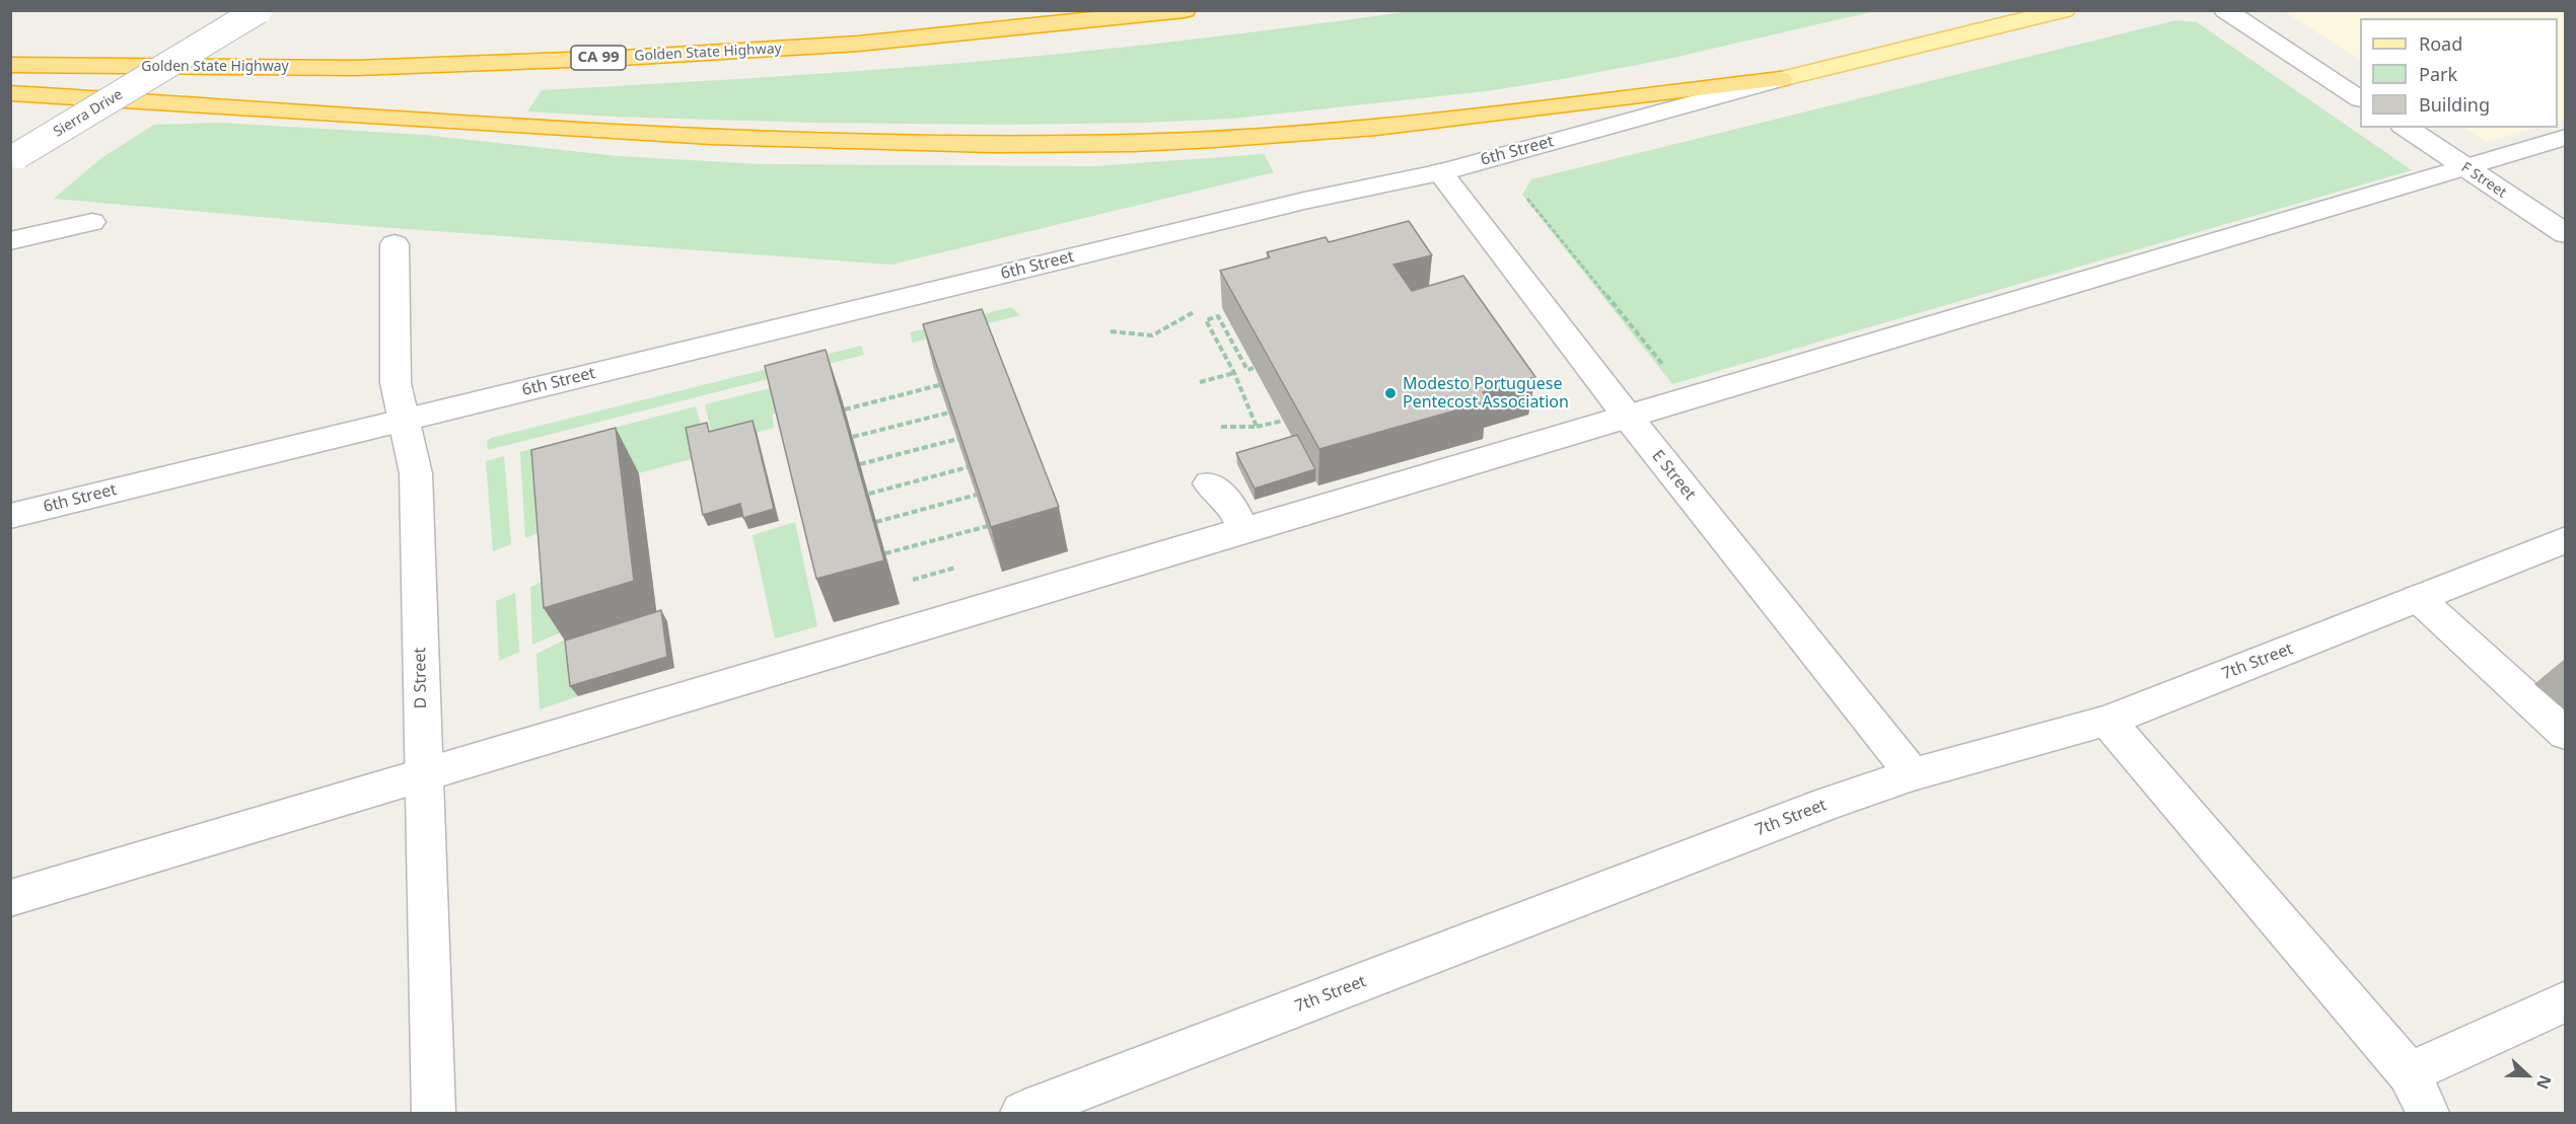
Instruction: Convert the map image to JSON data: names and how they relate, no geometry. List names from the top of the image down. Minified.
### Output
{"streets":{"highway":["Golden State Highway","CA 99"],"main road":["6th Street"],"street":["Sierra Drive","F Street","E Street","7th Street","D Street"]},"crossings":[["6th Street","E Street"],["6th Street","D Street"],["E Street","7th Street"]],"places":["Modesto Portuguese Pentecost Association"],"legend":["Road","Park","Building"],"north":"right"}
